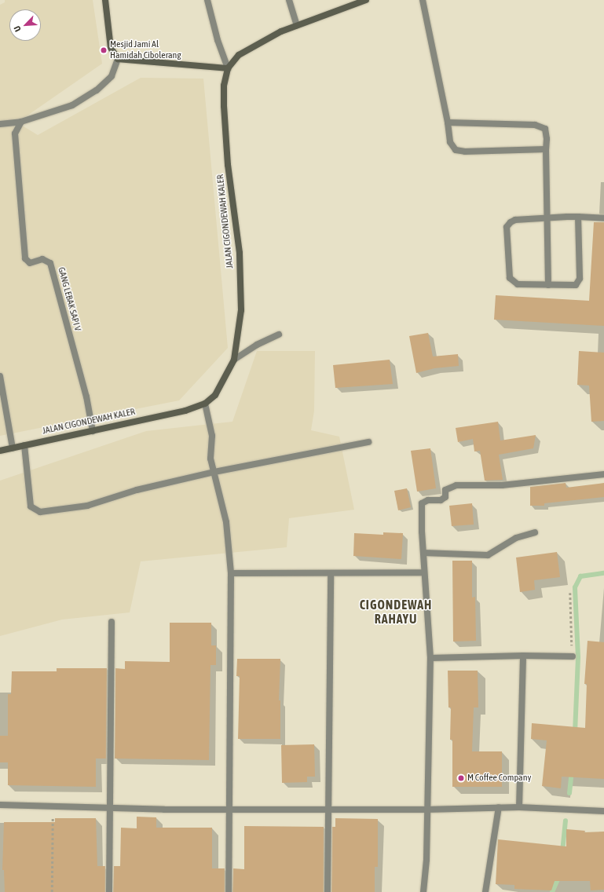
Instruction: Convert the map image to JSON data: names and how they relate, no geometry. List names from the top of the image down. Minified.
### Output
{"streets":{"main road":["JALAN CIGONDEWAH KALER"],"street":["GANG LEBAK SAPI V"]},"crossings":[["JALAN CIGONDEWAH KALER","GANG LEBAK SAPI V"]],"districts":["CIGONDEWAH RAHAYU"],"places":["Mesjid Jami Al Hamidah Cibolerang","M Coffee Company"],"north":"bottom left"}
